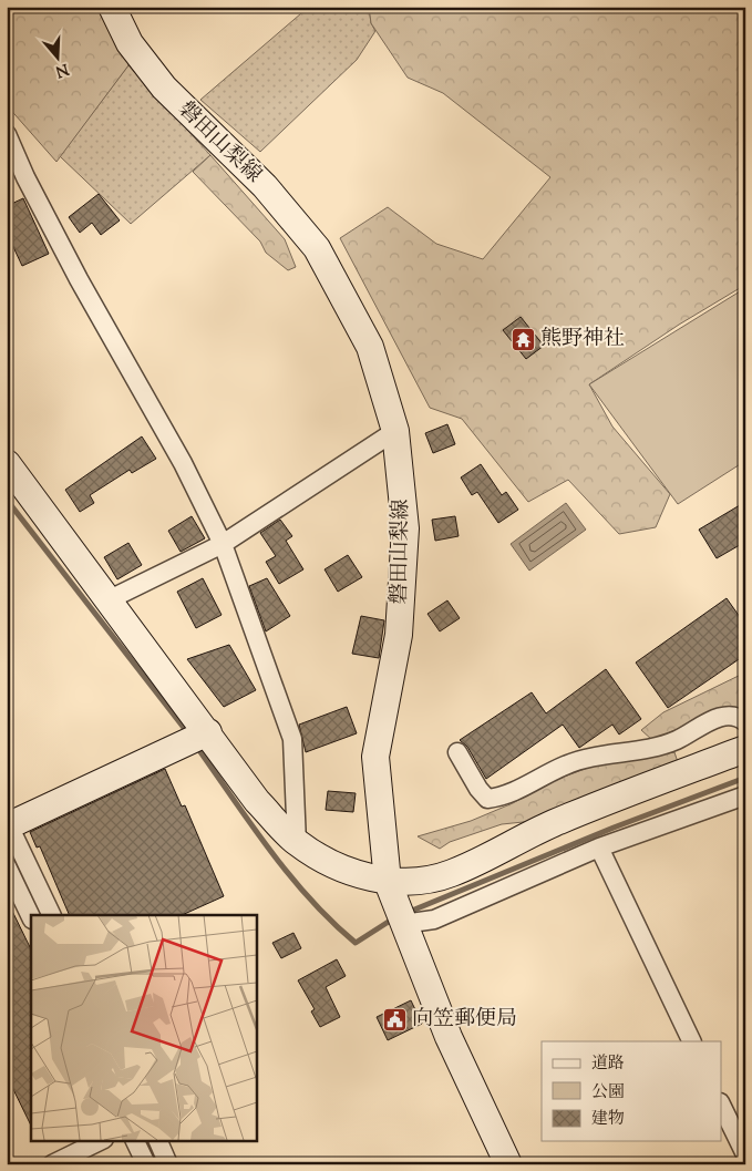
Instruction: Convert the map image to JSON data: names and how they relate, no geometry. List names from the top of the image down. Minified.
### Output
{"streets":{"main road":["磐田山梨線"]},"places":{"temple":["熊野神社"],"public building":["向笠郵便局"]},"legend":["道路","公園","建物"],"north":"bottom"}
